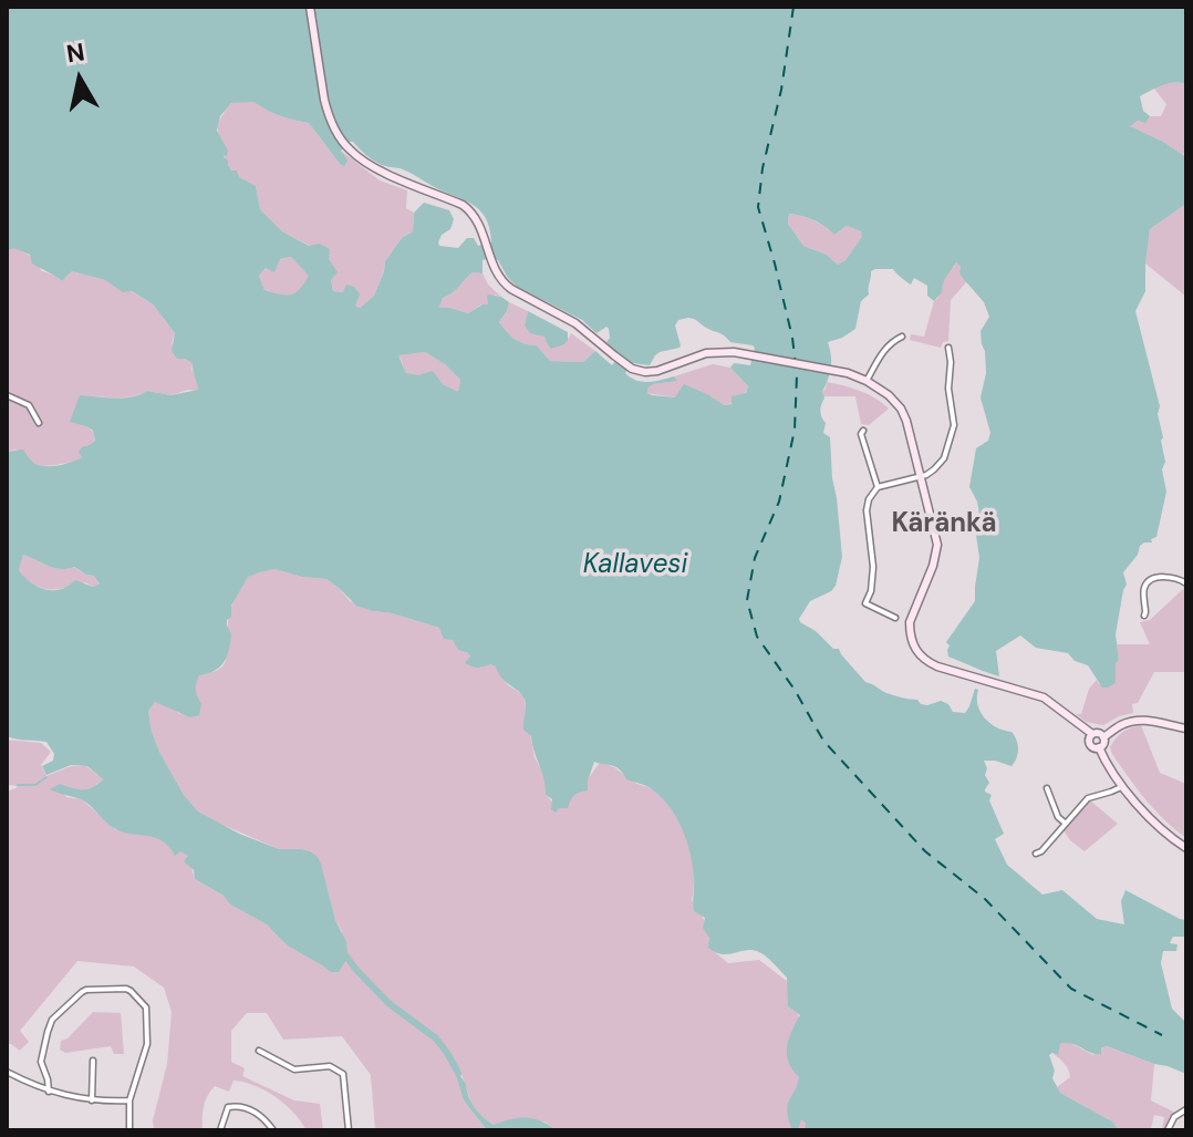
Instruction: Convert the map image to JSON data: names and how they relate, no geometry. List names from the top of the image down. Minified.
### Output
{"districts":["Käränkä"],"water":["Kallavesi"],"north":"top"}
